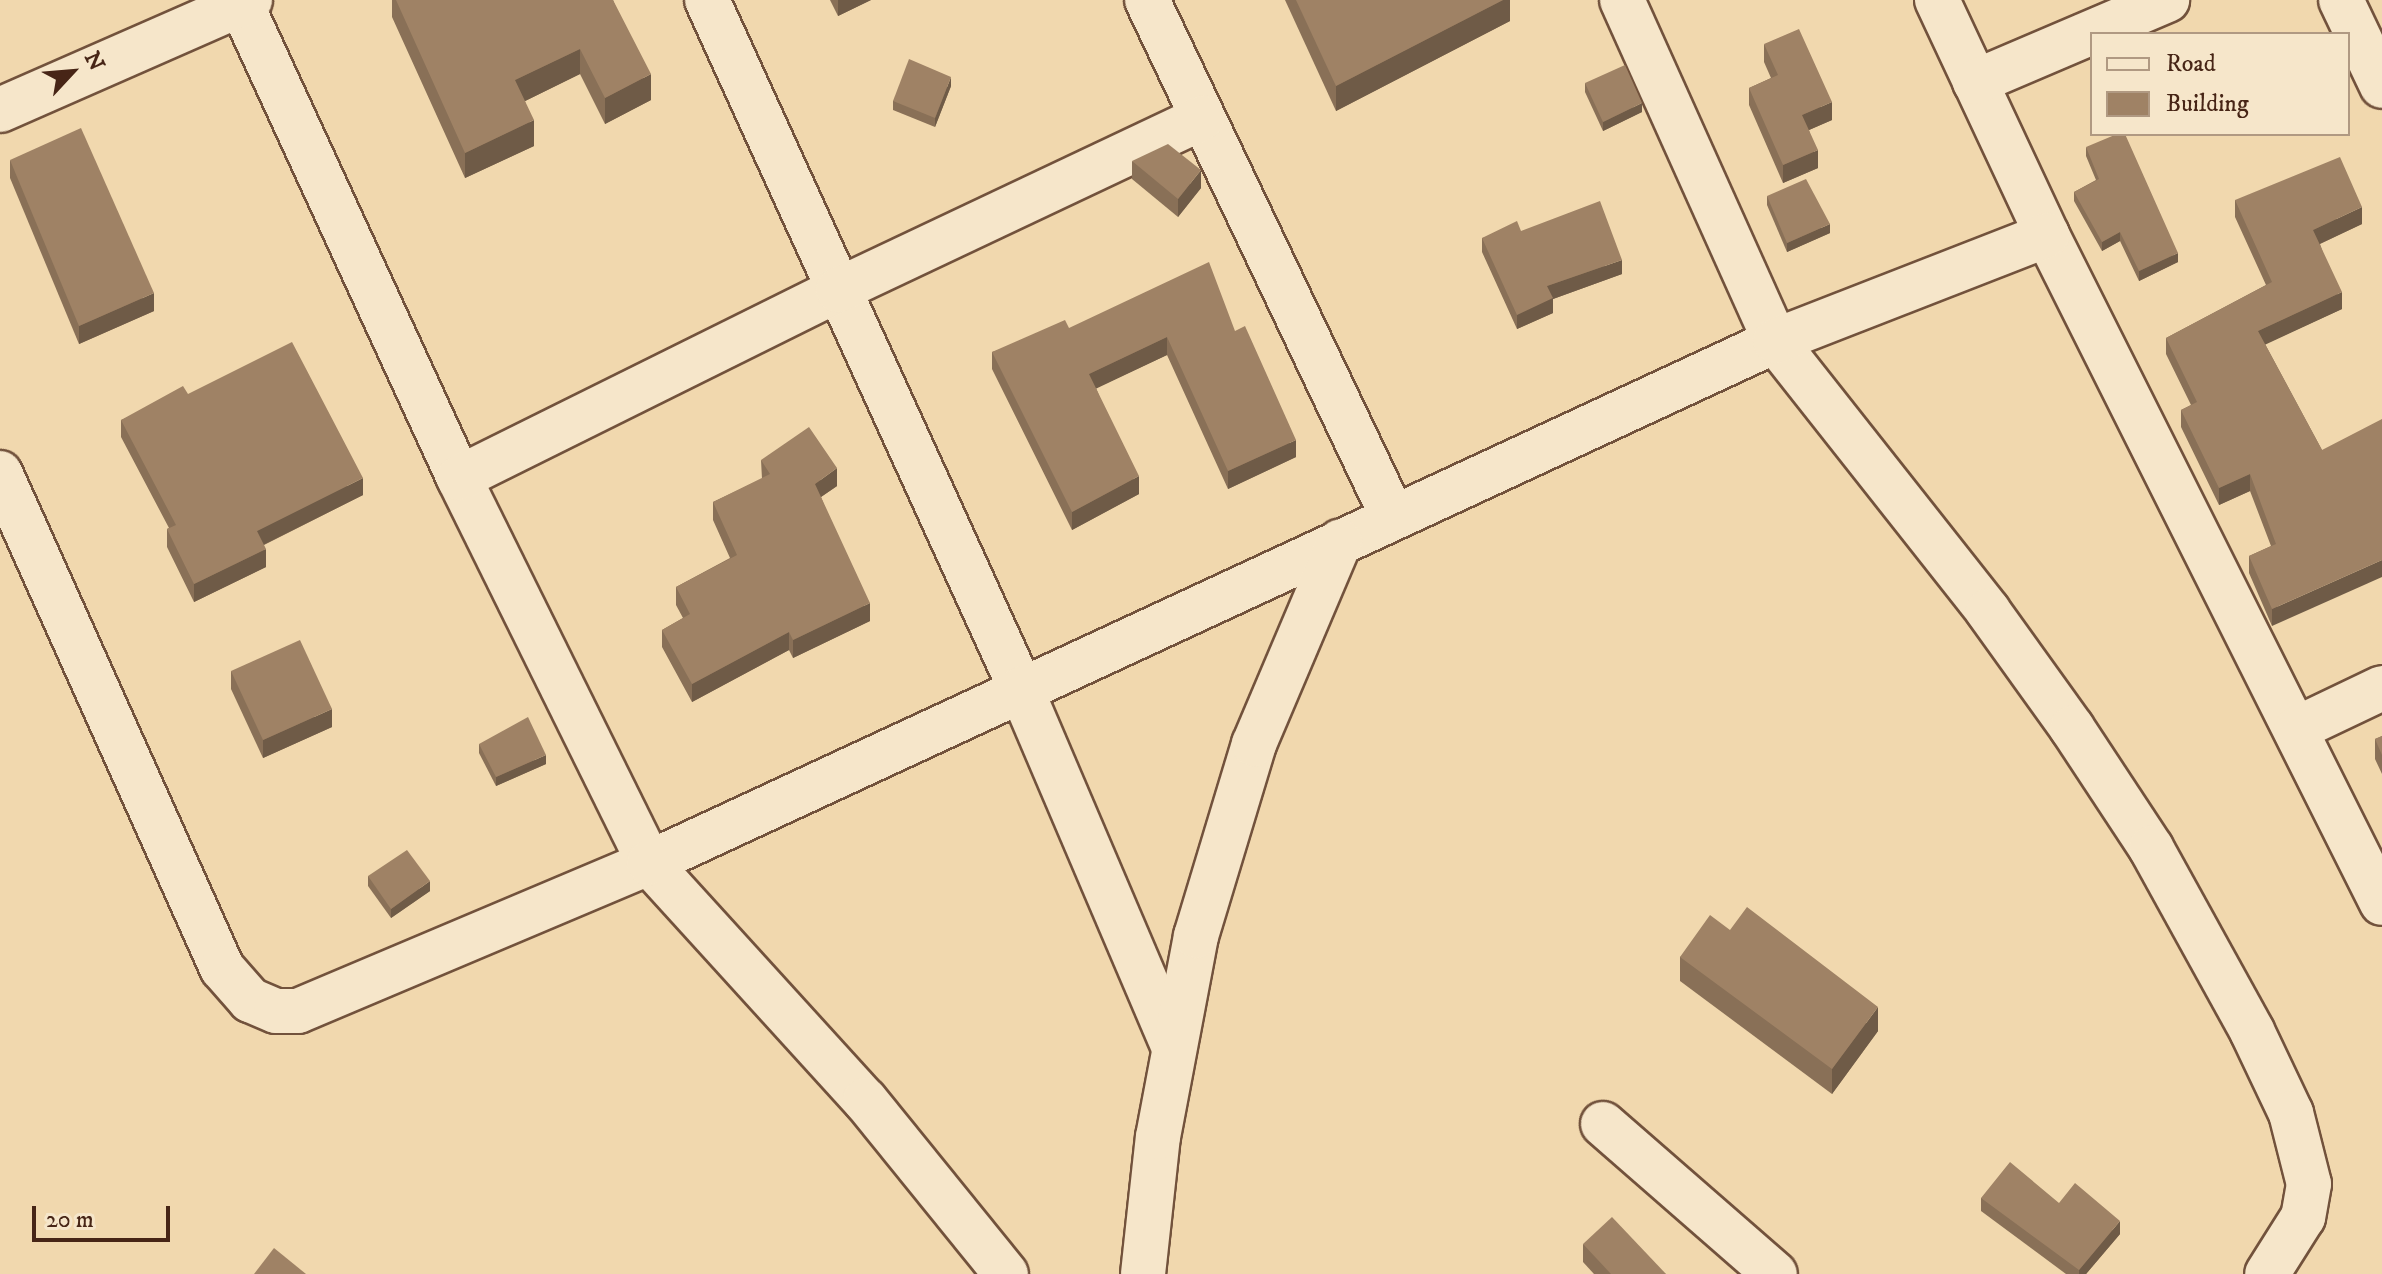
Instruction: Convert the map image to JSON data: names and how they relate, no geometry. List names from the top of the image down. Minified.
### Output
{"legend":["Road","Building"],"scale_bar":"20 m","north":"top right"}
